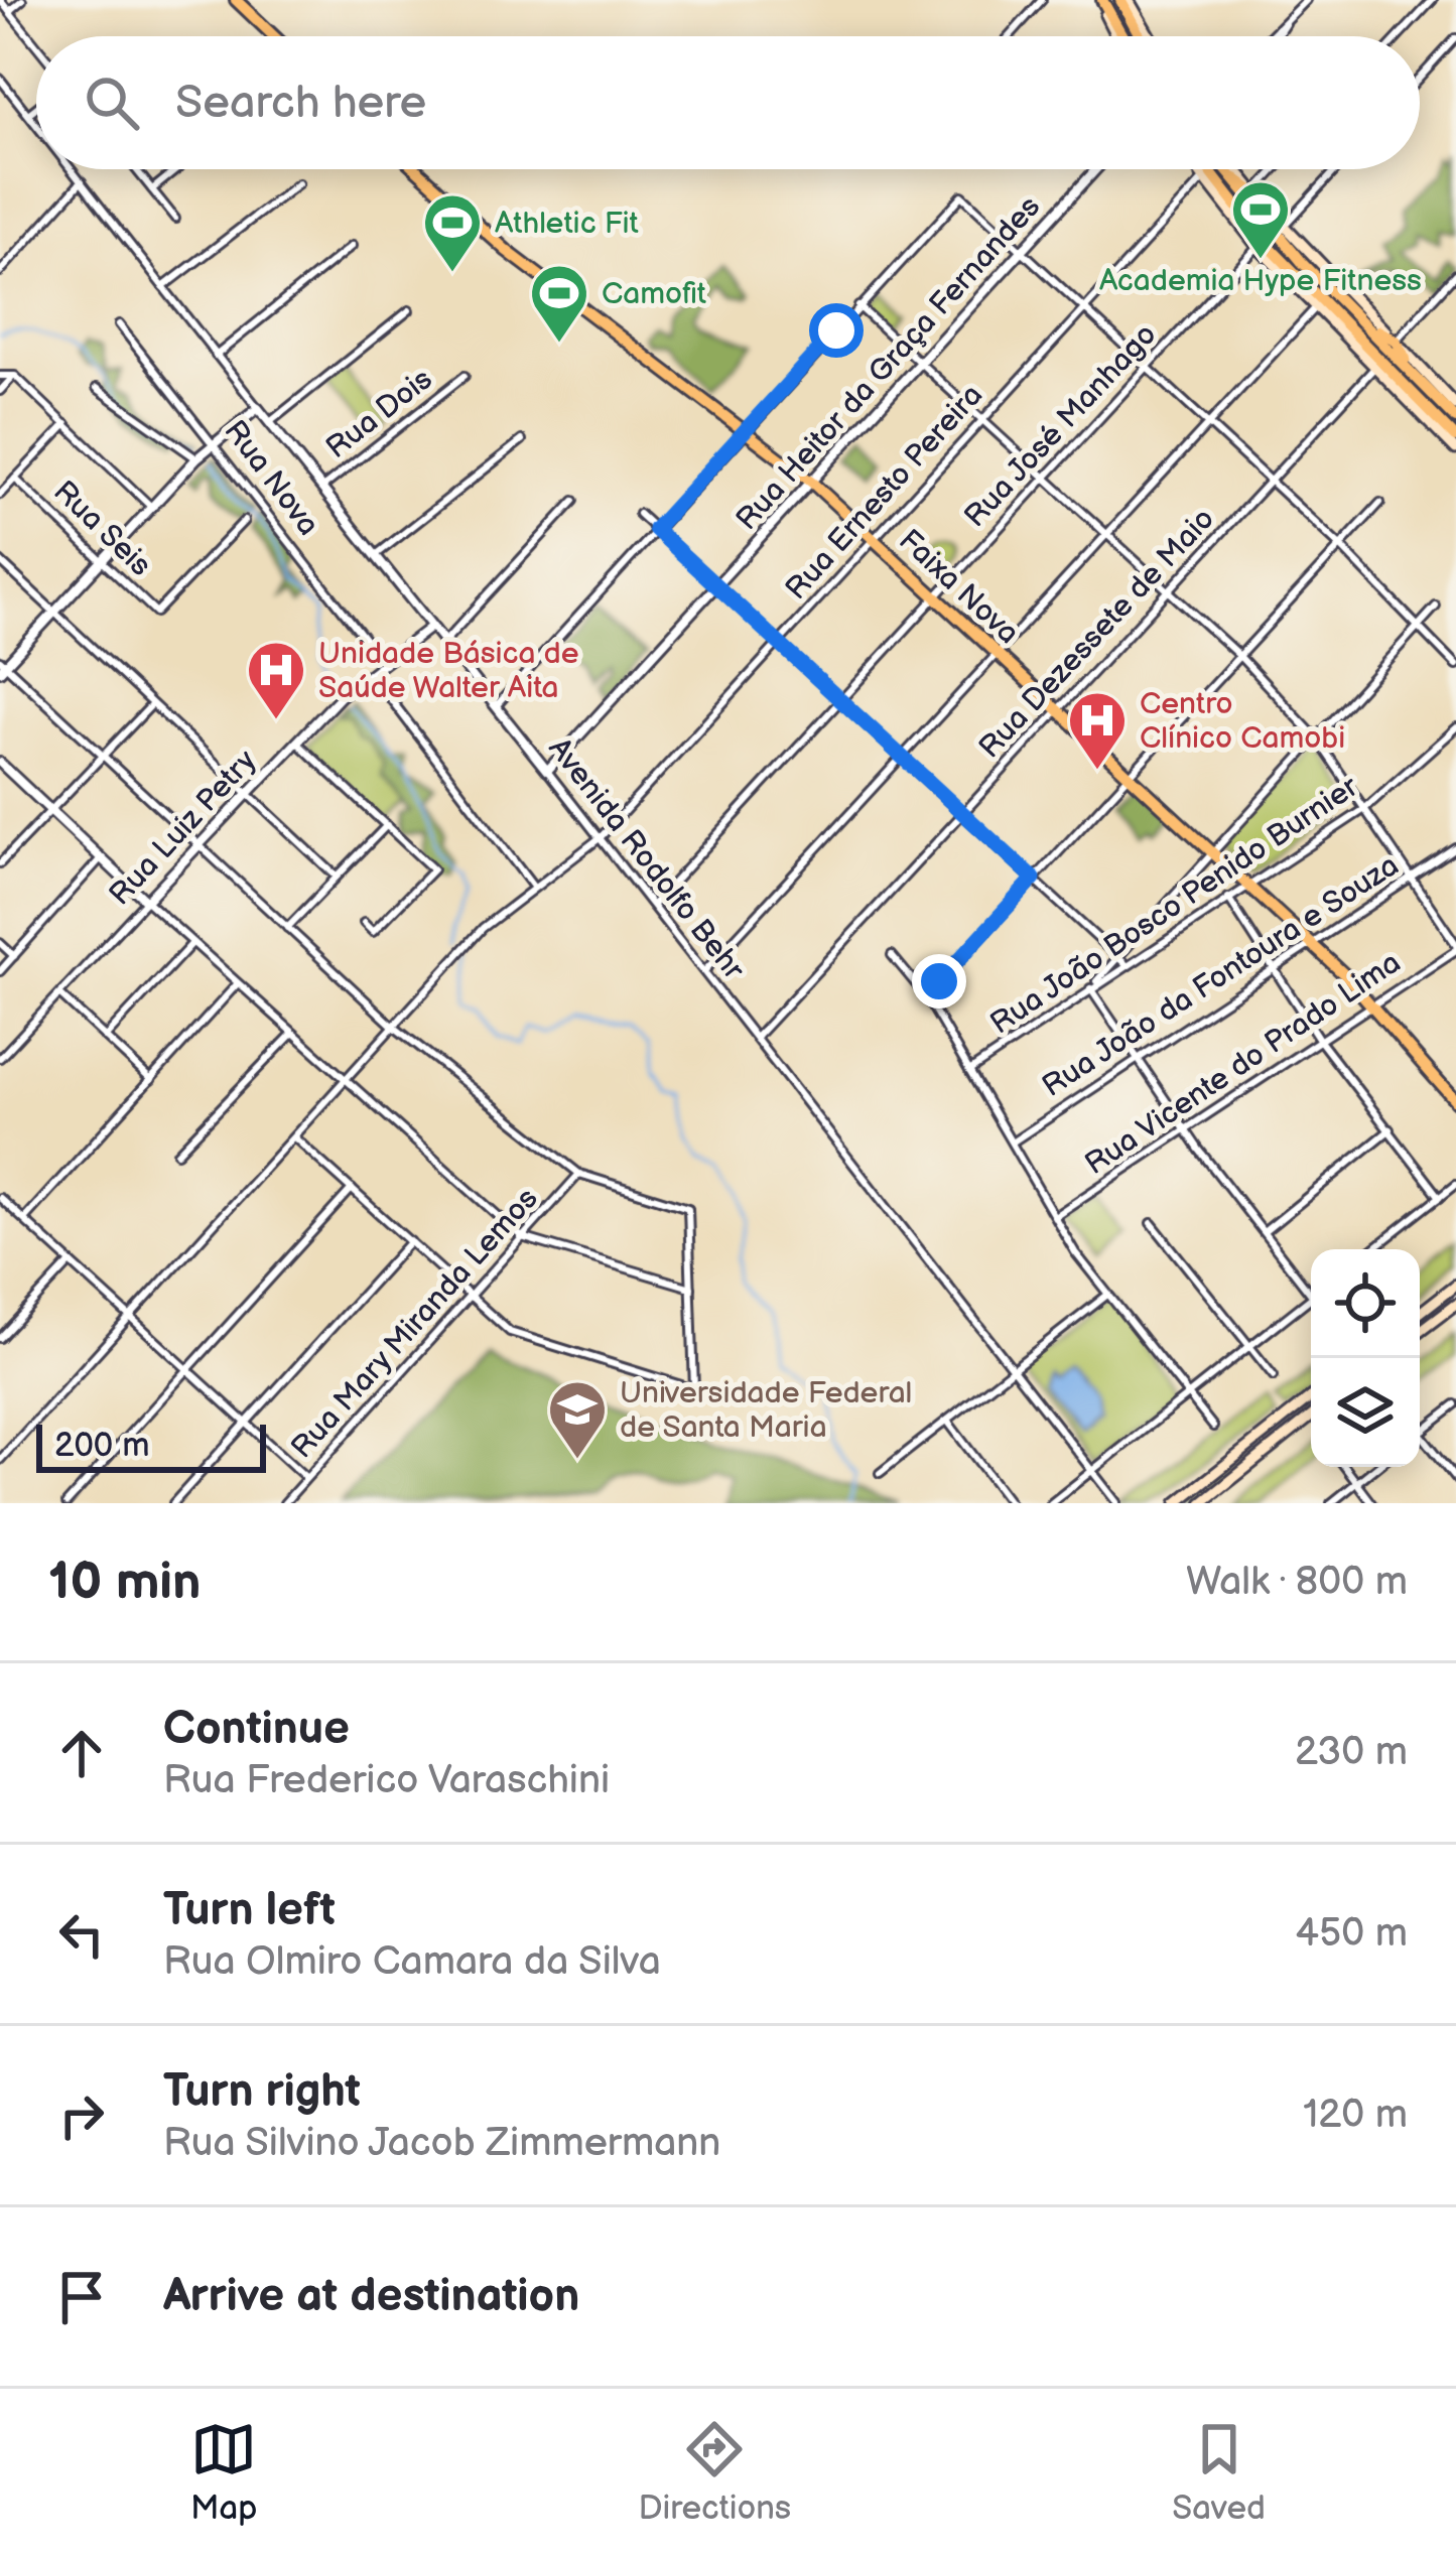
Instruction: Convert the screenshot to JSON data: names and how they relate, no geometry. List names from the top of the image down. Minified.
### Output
{"streets":{"highway":["Faixa Nova"],"street":["Rua Heitor da Graça Fernandes","Rua Dois","Rua José Manhago","Rua Nova","Rua Ernesto Pereira","Rua Seis","Rua Dezessete de Maio","Rua Luiz Petry","Avenida Rodolfo Behr","Rua João Bosco Penido Burnier","Rua João da Fontoura e Souza","Rua Vicente do Prado Lima","Rua Mary Miranda Lemos"]},"crossings":[["Rua Heitor da Graça Fernandes","Faixa Nova"],["Rua Heitor da Graça Fernandes","Avenida Rodolfo Behr"],["Rua Dois","Avenida Rodolfo Behr"],["Rua José Manhago","Faixa Nova"],["Rua José Manhago","Avenida Rodolfo Behr"],["Rua Nova","Rua Luiz Petry"],["Rua Ernesto Pereira","Faixa Nova"],["Rua Ernesto Pereira","Avenida Rodolfo Behr"],["Faixa Nova","Rua Dezessete de Maio"],["Faixa Nova","Rua João Bosco Penido Burnier"],["Faixa Nova","Rua João da Fontoura e Souza"],["Faixa Nova","Rua Vicente do Prado Lima"],["Rua Dezessete de Maio","Avenida Rodolfo Behr"],["Rua Luiz Petry","Avenida Rodolfo Behr"]],"places":{"sports":["Academia Hype Fitness","Athletic Fit","Camofit"],"hospital":["Unidade Básica de Saúde Walter Aita","Centro Clínico Camobi"],"school or university":["Universidade Federal de Santa Maria"]},"scale_bar":"200 m","page":{"search":"Search here","scale":"200 m","heading":["10 min","Walk · 800 m"],"list":[["Continue","Rua Frederico Varaschini","230 m"],["Turn left","Rua Olmiro Camara da Silva","450 m"],["Turn right","Rua Silvino Jacob Zimmermann","120 m"],"Arrive at destination"],"nav":["Map","Directions","Saved"]}}
